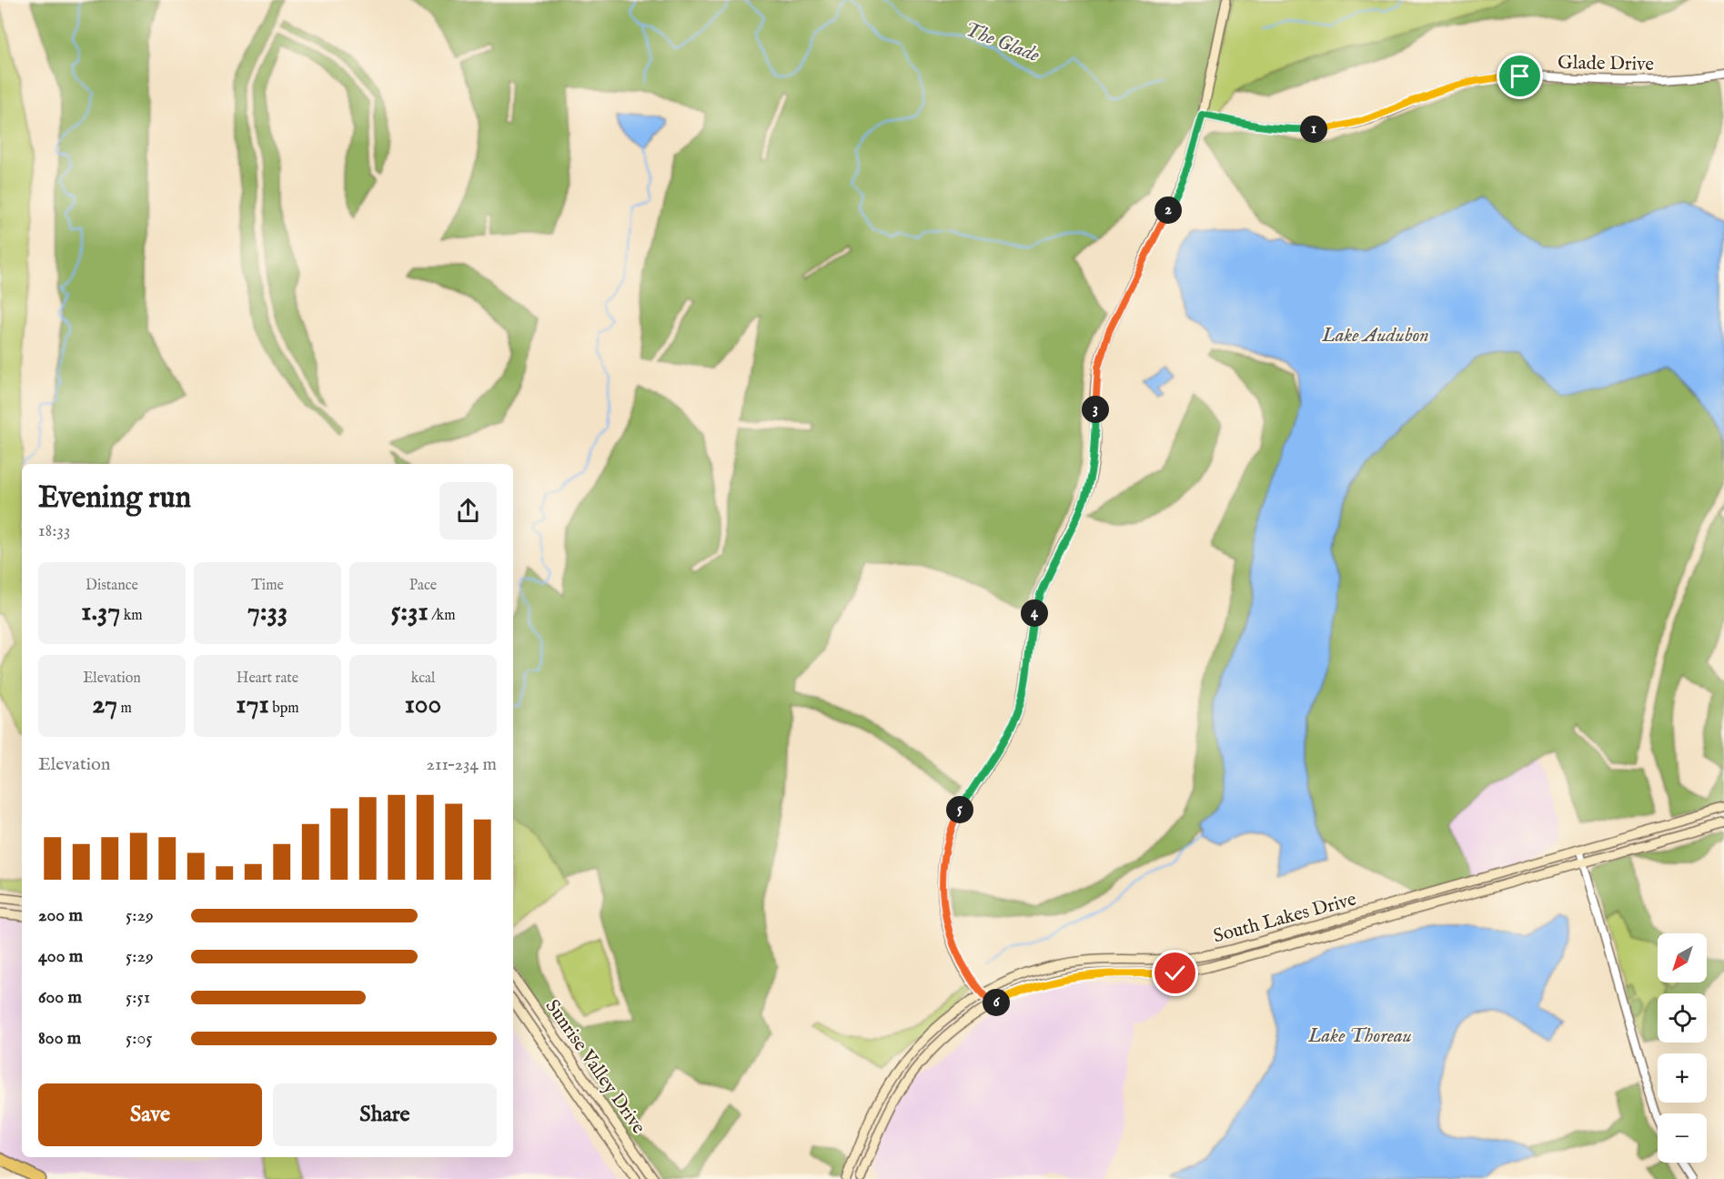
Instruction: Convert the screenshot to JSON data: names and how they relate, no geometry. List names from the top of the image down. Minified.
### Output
{"streets":{"main road":["South Lakes Drive","Sunrise Valley Drive"],"street":["Glade Drive"]},"water":["The Glade","Lake Audubon","Lake Thoreau"],"north":"bottom left","page":{"pins":["1","2","3","4","5","6"],"heading":["Evening run","18:33"],"stats":[["Distance","1.37 km"],["Time","7:33"],["Pace","5:31 /km"],["Elevation","27 m"],["Heart rate","171 bpm"],["kcal","100"]],"chart":["Elevation","211–234 m"],"list":[{"name":"200 m","note":"5:29"},{"name":"400 m","note":"5:29"},{"name":"600 m","note":"5:51"},{"name":"800 m","note":"5:05"}],"map_buttons":["+","−"],"buttons":["Save","Share"]}}
